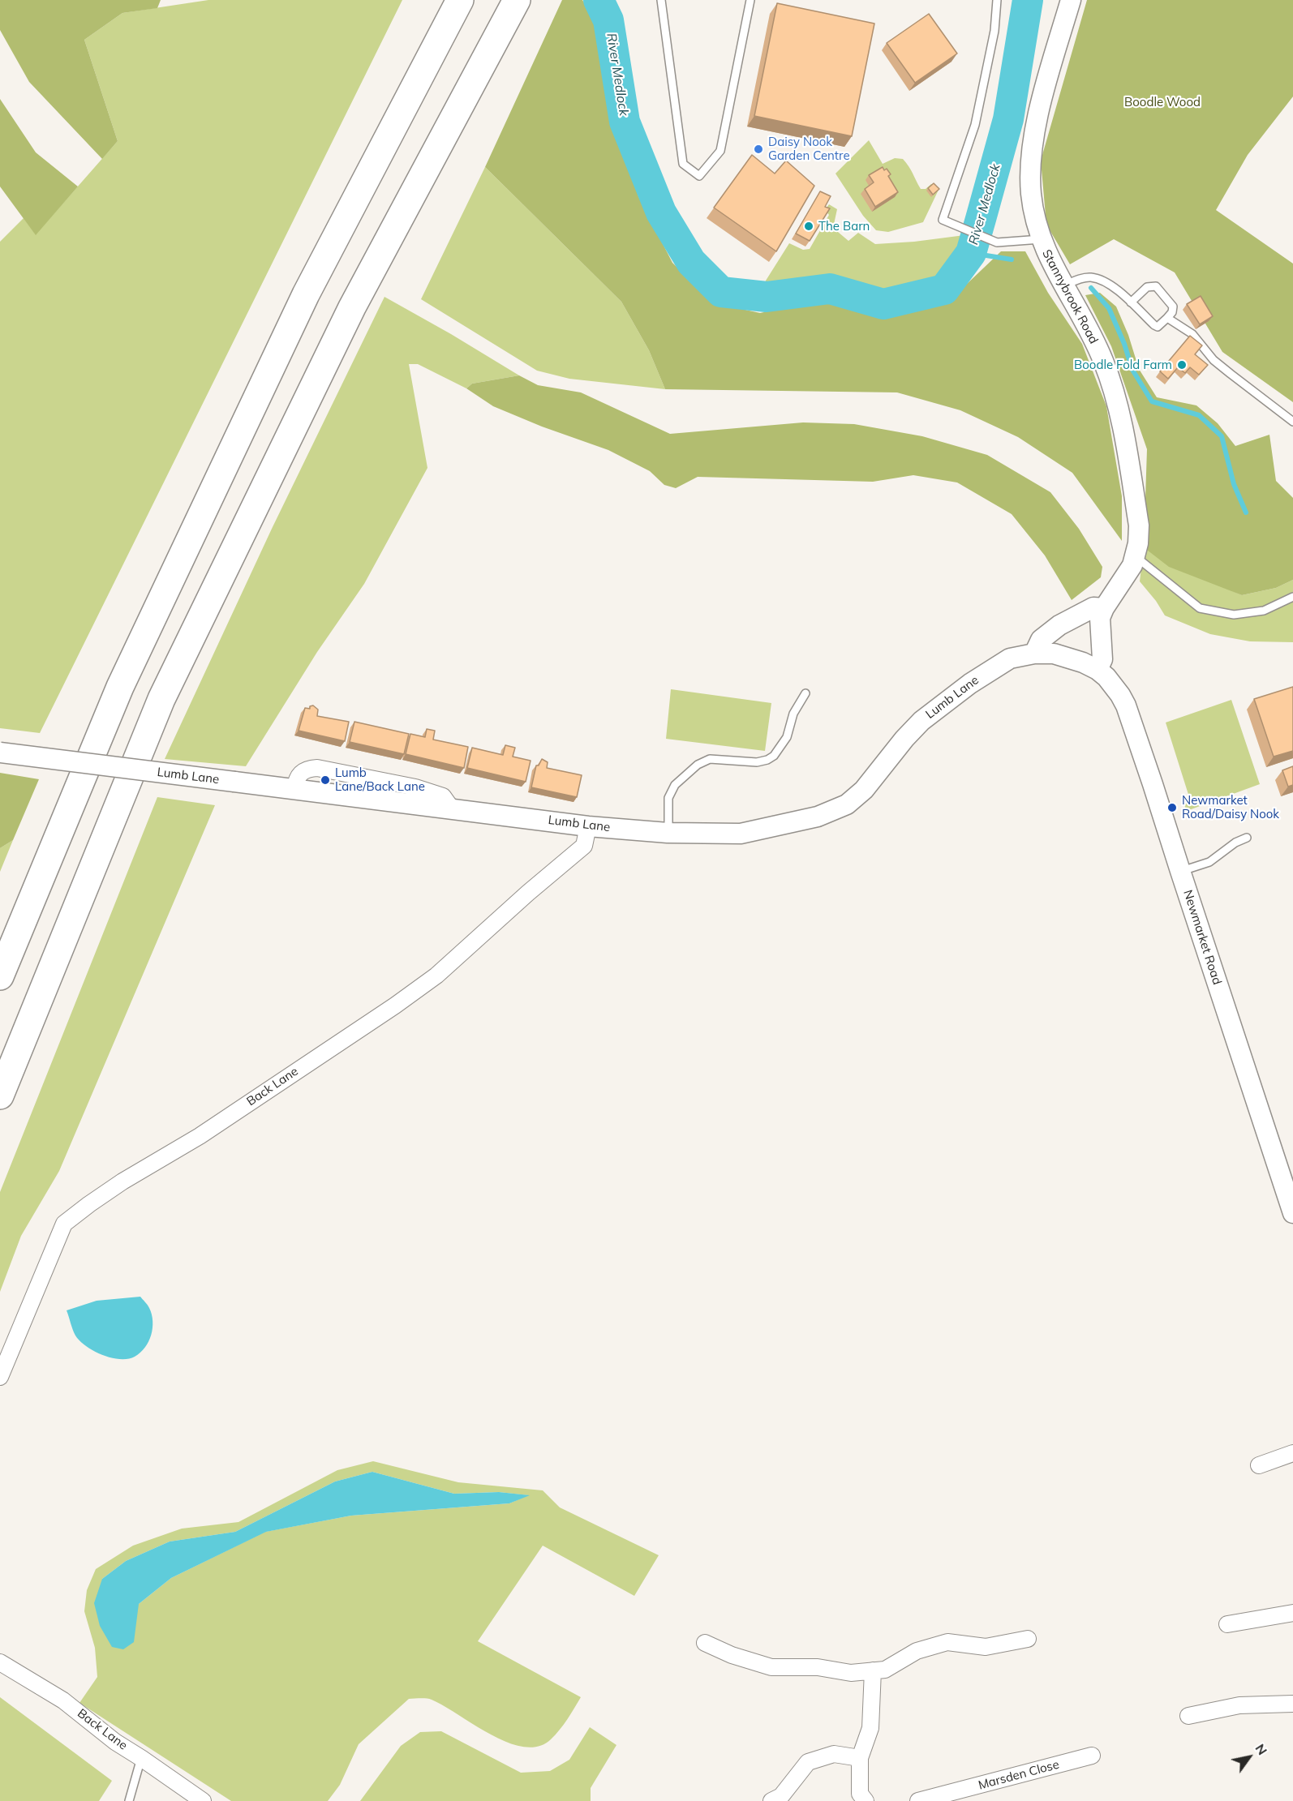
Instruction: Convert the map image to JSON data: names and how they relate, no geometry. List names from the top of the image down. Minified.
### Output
{"streets":{"street":["Stannybrook Road","Lumb Lane","Newmarket Road","Back Lane","Marsden Close"]},"crossings":[["Stannybrook Road","Lumb Lane"],["Stannybrook Road","Newmarket Road"],["Lumb Lane","Newmarket Road"],["Lumb Lane","Back Lane"]],"water":["River Medlock"],"parks":["Boodle Wood"],"places":["Daisy Nook Garden Centre","The Barn","Boodle Fold Farm","Lumb Lane/Back Lane","Newmarket Road/Daisy Nook"],"north":"top right"}
